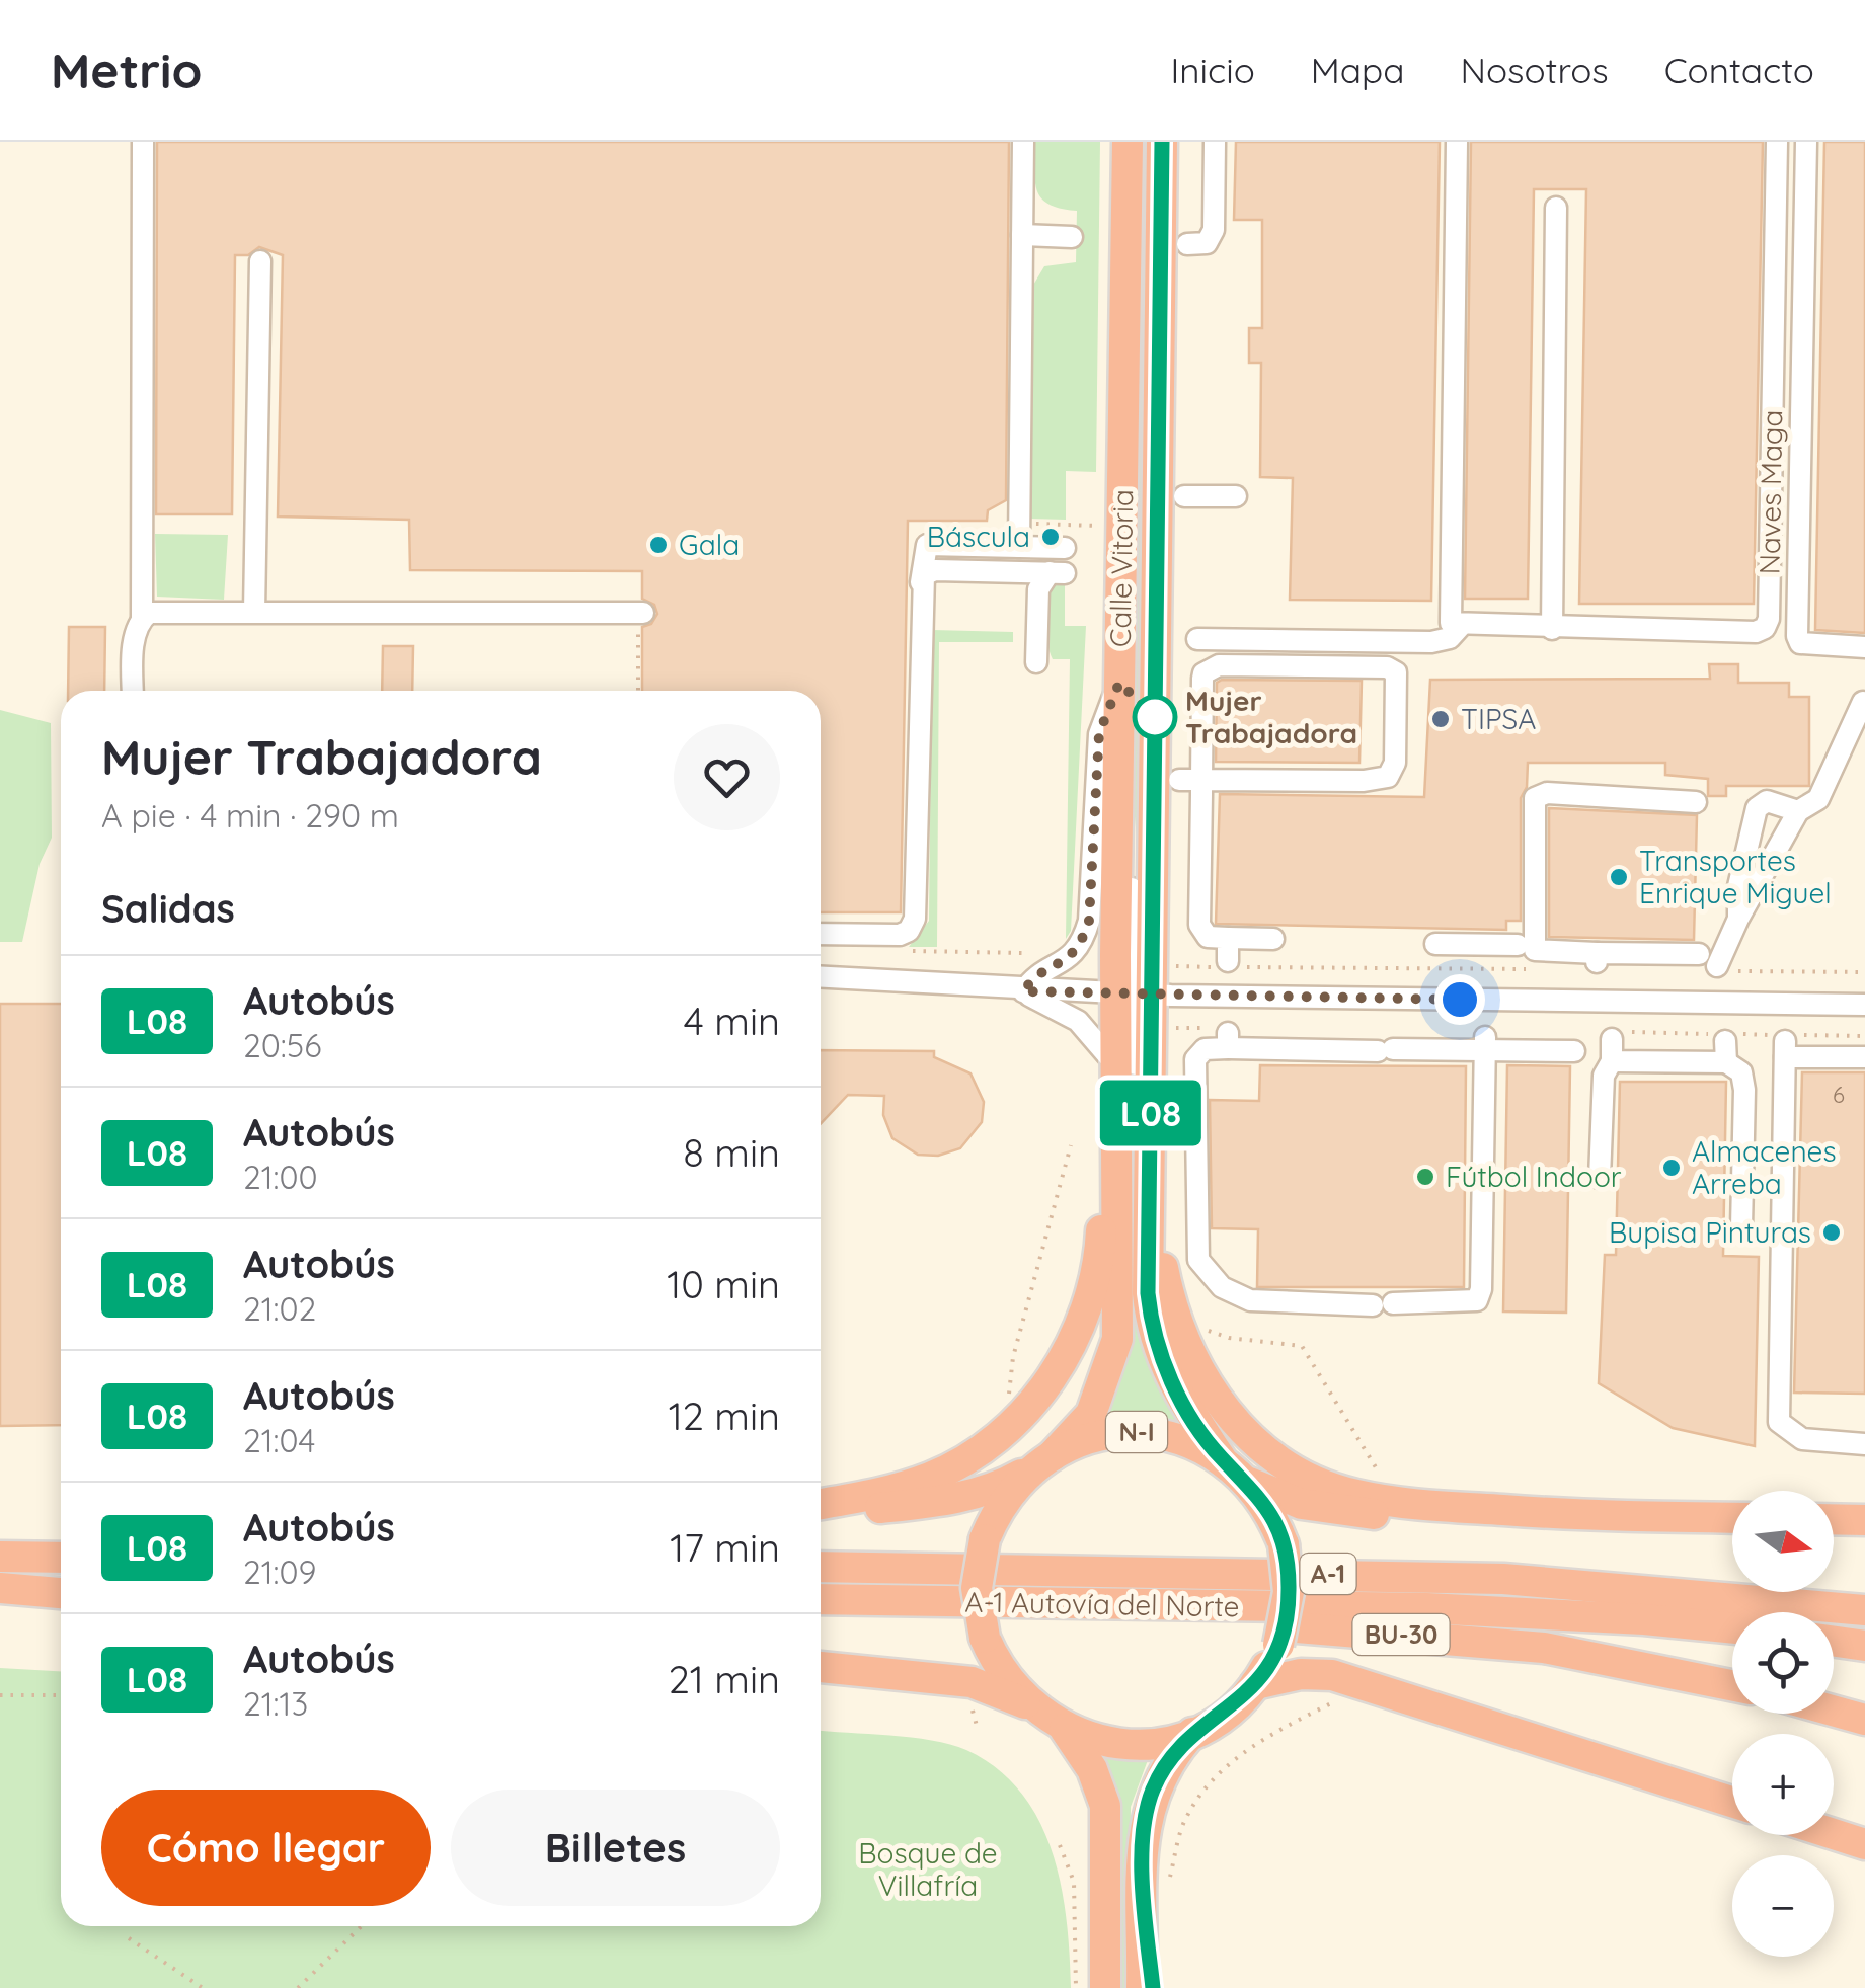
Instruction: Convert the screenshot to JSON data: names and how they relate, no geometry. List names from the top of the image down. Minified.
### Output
{"streets":{"highway":["Calle Vitoria","N-I","A-1","A-1 Autovía del Norte","BU-30"],"street":["Naves Maga"]},"crossings":[["Calle Vitoria","N-I"],["A-1 Autovía del Norte","BU-30"]],"parks":["Bosque de Villafría"],"places":["Báscula","Gala","Mujer Trabajadora","TIPSA","Transportes Enrique Miguel","Almacenes Arreba","Fútbol Indoor","Bupisa Pinturas"],"lines":["bus line L08"],"house_numbers":["6"],"north":"right","page":{"header":"Metrio","nav":["Inicio","Mapa","Nosotros","Contacto"],"on_map":"L08","heading":[["Mujer Trabajadora","A pie · 4 min · 290 m"],"Salidas"],"list":[{"mark":"L08","name":"Autobús","note":"20:56","value":"4 min"},{"mark":"L08","name":"Autobús","note":"21:00","value":"8 min"},{"mark":"L08","name":"Autobús","note":"21:02","value":"10 min"},{"mark":"L08","name":"Autobús","note":"21:04","value":"12 min"},{"mark":"L08","name":"Autobús","note":"21:09","value":"17 min"},{"mark":"L08","name":"Autobús","note":"21:13","value":"21 min"}],"map_buttons":["+","−"],"buttons":["Cómo llegar","Billetes"]}}
